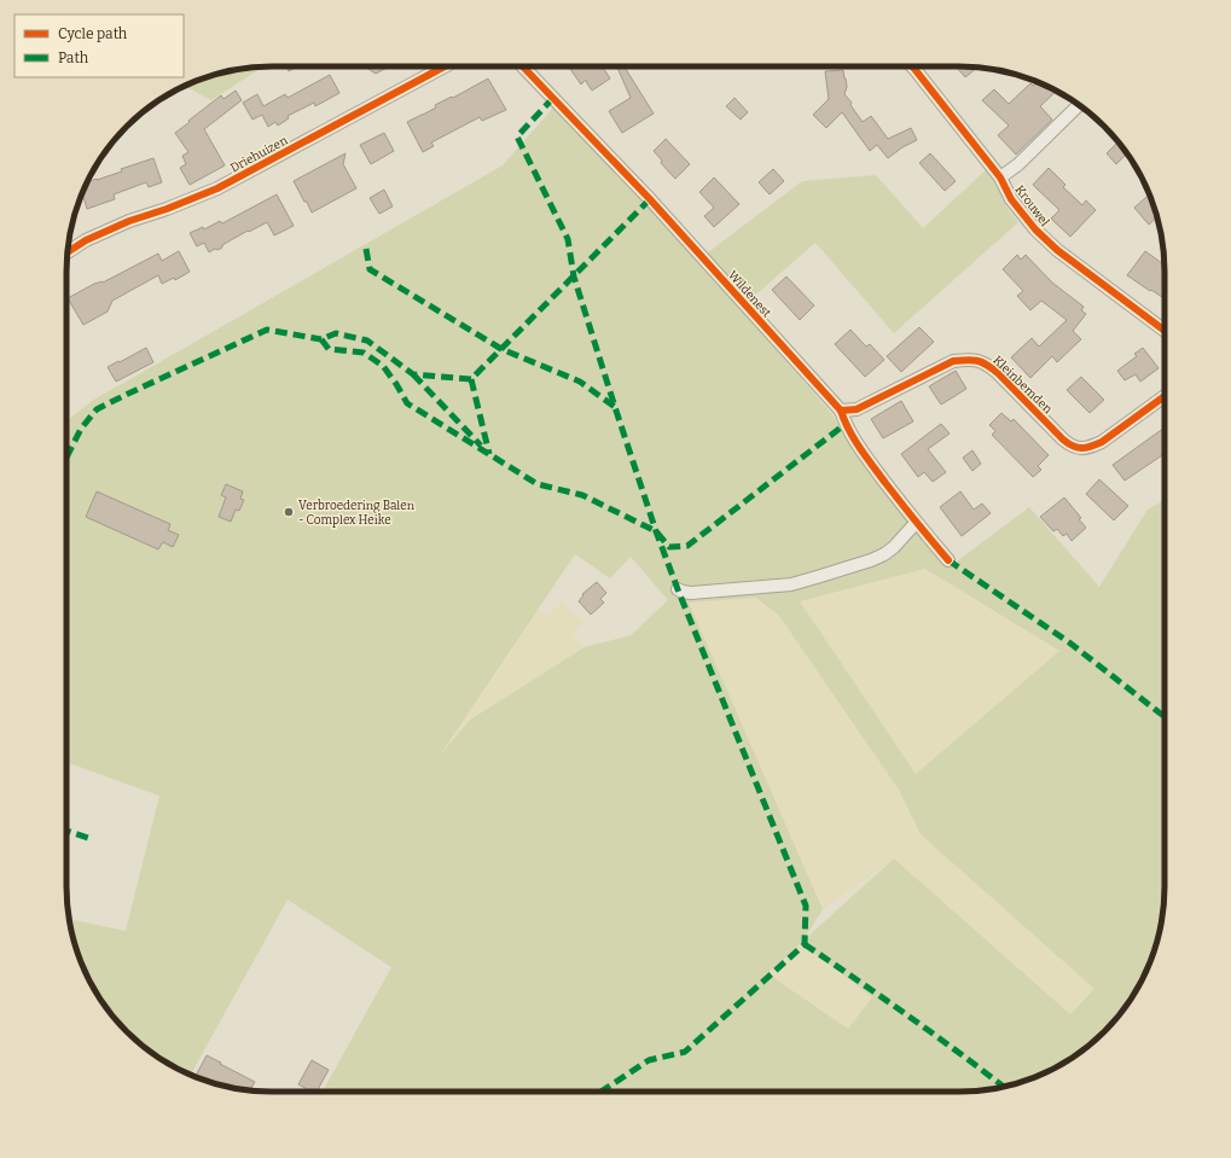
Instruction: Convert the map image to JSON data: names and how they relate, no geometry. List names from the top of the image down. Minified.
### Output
{"streets":{"street":["Driehuizen","Krouwel","Wildenest","Kleinbemden"]},"crossings":[["Wildenest","Kleinbemden"]],"places":["Verbroedering Balen - Complex Heike"],"legend":["Cycle path","Path"]}
